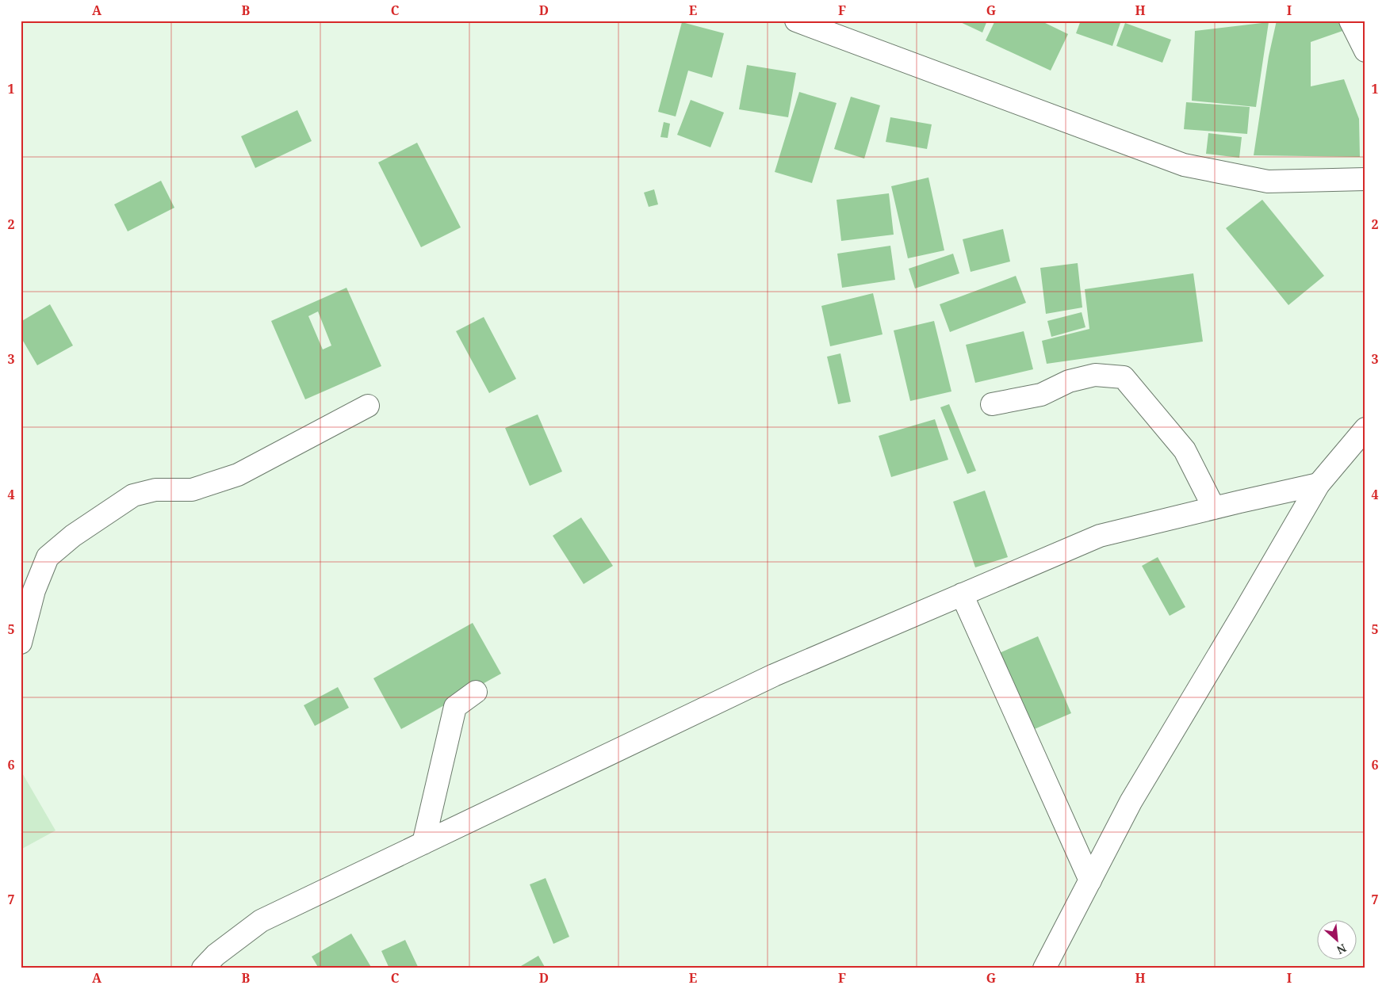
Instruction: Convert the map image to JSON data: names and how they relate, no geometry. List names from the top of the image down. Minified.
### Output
{"north":"bottom right","grid":{"columns":["A","B","C","D","E","F","G","H","I"],"rows":["1","2","3","4","5","6","7"]}}
